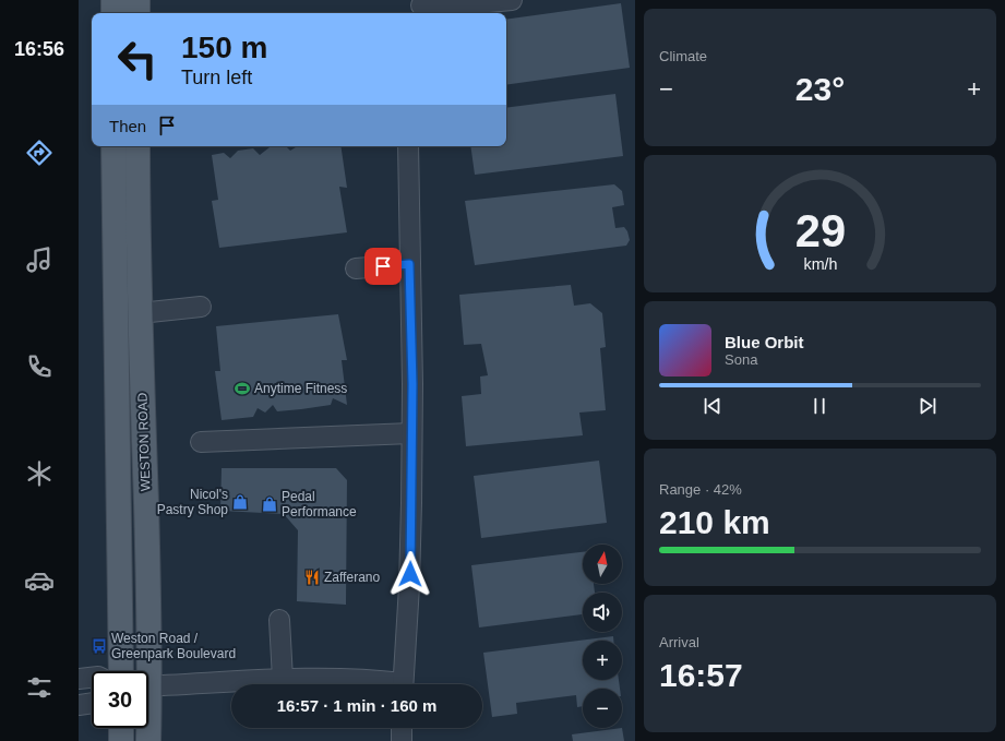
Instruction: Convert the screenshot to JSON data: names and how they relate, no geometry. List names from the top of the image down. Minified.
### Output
{"streets":{"main road":["WESTON ROAD"]},"places":{"sports":["Anytime Fitness"],"shop":["Nicol's Pastry Shop","Pedal Performance"],"restaurant":["Zafferano"],"bus stop":["Weston Road / Greenpark Boulevard"]},"north":"top","page":{"tabs":"16:56","tile":["Climate",["Range · 42%","210 km"],["Arrival","16:57"]],"turn":["150 m","Turn left"],"heat":["−","23°","+"],"then":"Then","song":["Blue Orbit","Sona"],"map_buttons":["+","−"],"limit":"30","trip":"16:57 · 1 min · 160 m","gauge":["29","km/h"]}}
